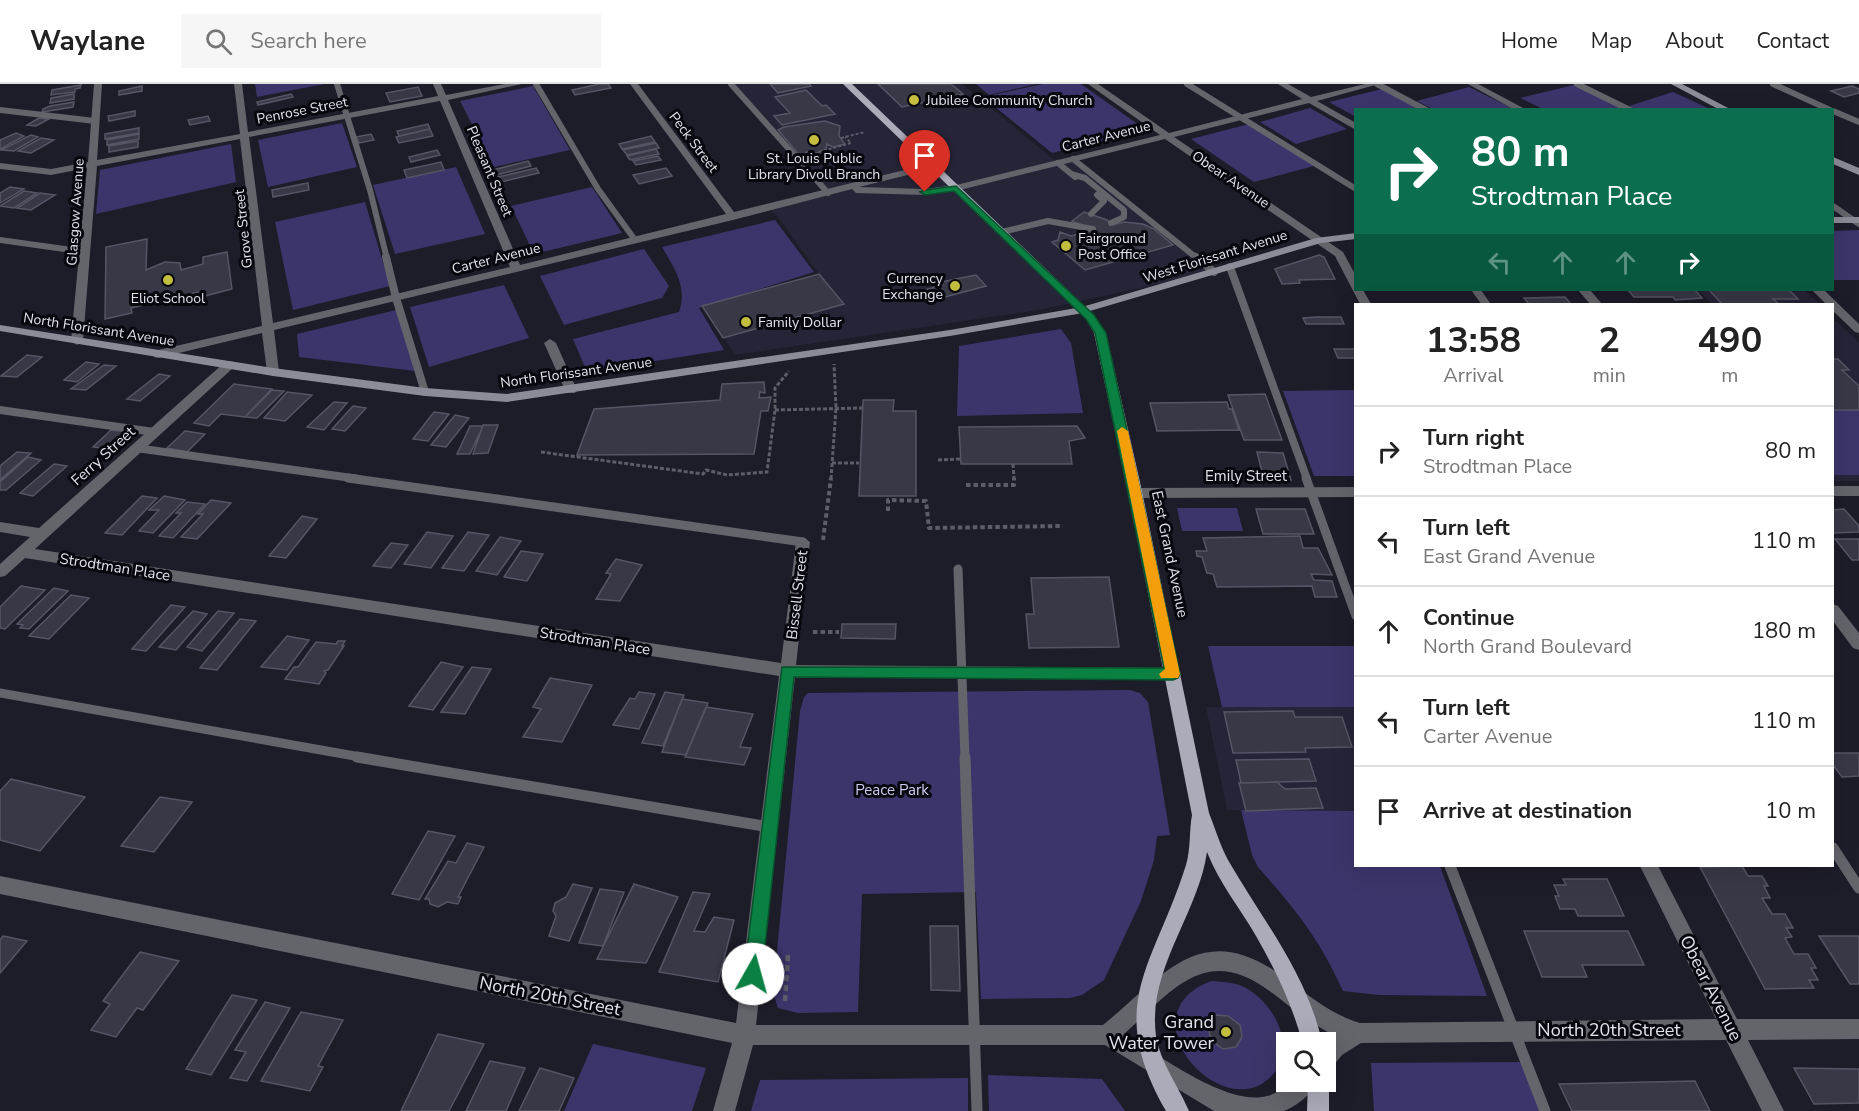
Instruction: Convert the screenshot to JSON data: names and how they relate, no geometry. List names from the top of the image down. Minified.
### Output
{"streets":{"main road":["West Florissant Avenue","North Florissant Avenue","East Grand Avenue"],"street":["Penrose Street","Carter Avenue","Peck Street","Pleasant Street","Obear Avenue","Glasgow Avenue","Grove Street","Ferry Street","Emily Street","Strodtman Place","Bissell Street","North 20th Street"]},"crossings":[["Penrose Street","Pleasant Street"],["Penrose Street","Glasgow Avenue"],["Penrose Street","Grove Street"],["Carter Avenue","Peck Street"],["Carter Avenue","Pleasant Street"],["Carter Avenue","Obear Avenue"],["Carter Avenue","Grove Street"],["Carter Avenue","North Florissant Avenue"],["Carter Avenue","East Grand Avenue"],["Obear Avenue","West Florissant Avenue"],["Obear Avenue","North 20th Street"],["Glasgow Avenue","North Florissant Avenue"],["Grove Street","North Florissant Avenue"],["West Florissant Avenue","North Florissant Avenue"],["West Florissant Avenue","East Grand Avenue"],["North Florissant Avenue","Ferry Street"],["North Florissant Avenue","East Grand Avenue"],["Ferry Street","Strodtman Place"],["Emily Street","East Grand Avenue"],["East Grand Avenue","Strodtman Place"],["East Grand Avenue","North 20th Street"],["Strodtman Place","Bissell Street"],["Bissell Street","North 20th Street"]],"parks":["Peace Park"],"places":["Jubilee Community Church","St. Louis Public Library Divoll Branch","Fairground Post Office","Eliot School","Currency Exchange","Family Dollar","Grand Water Tower"],"page":{"header":"Waylane","search":"Search here","nav":["Home","Map","About","Contact"],"turn":["80 m","Strodtman Place"],"eta":["13:58","Arrival","2","min","490","m"],"list":[{"name":"Turn right","note":"Strodtman Place","value":"80 m"},{"name":"Turn left","note":"East Grand Avenue","value":"110 m"},{"name":"Continue","note":"North Grand Boulevard","value":"180 m"},{"name":"Turn left","note":"Carter Avenue","value":"110 m"},{"name":"Arrive at destination","value":"10 m"}]}}
